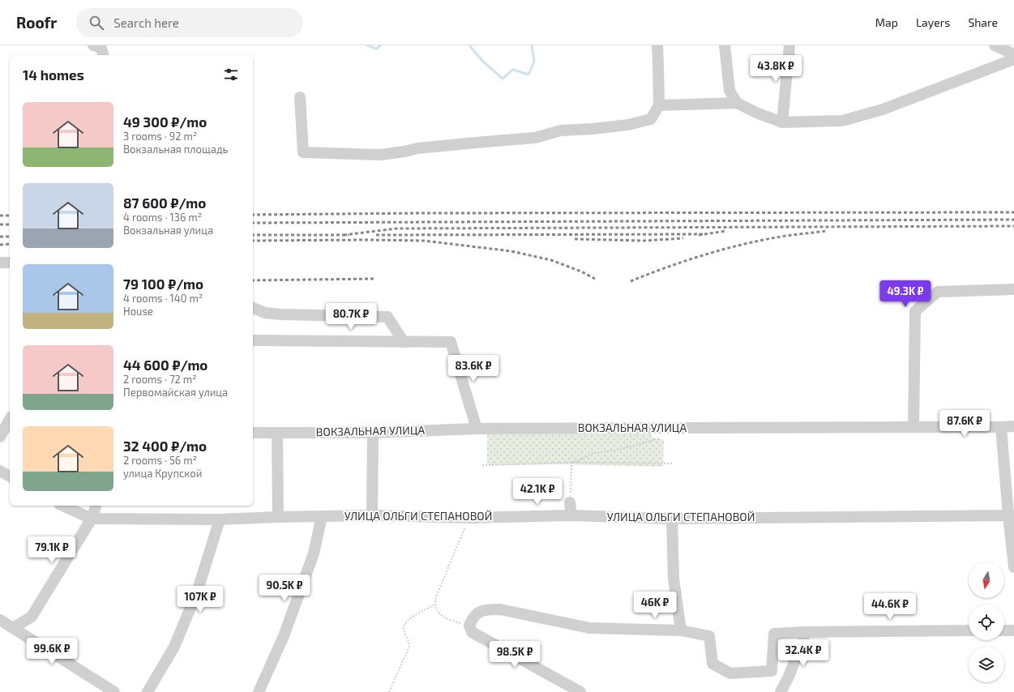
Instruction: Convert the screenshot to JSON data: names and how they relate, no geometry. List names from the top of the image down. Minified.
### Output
{"streets":{"street":["ВОКЗАЛЬНАЯ УЛИЦА","УЛИЦА ОЛЬГИ СТЕПАНОВОЙ"]},"north":"bottom","page":{"header":"Roofr","search":"Search here","nav":["Map","Layers","Share"],"price":["43.8K ₽","49.3K ₽","80.7K ₽","83.6K ₽","87.6K ₽","42.1K ₽","79.1K ₽","90.5K ₽","107K ₽","46K ₽","44.6K ₽","99.6K ₽","32.4K ₽","98.5K ₽"],"heading":"14 homes","list":[{"name":"49 300 ₽/mo","note":"3 rooms · 92 m² · Вокзальная площадь"},{"name":"87 600 ₽/mo","note":"4 rooms · 136 m² · Вокзальная улица"},{"name":"79 100 ₽/mo","note":"4 rooms · 140 m² · House"},{"name":"44 600 ₽/mo","note":"2 rooms · 72 m² · Первомайская улица"},{"name":"32 400 ₽/mo","note":"2 rooms · 56 m² · улица Крупской"}]}}
